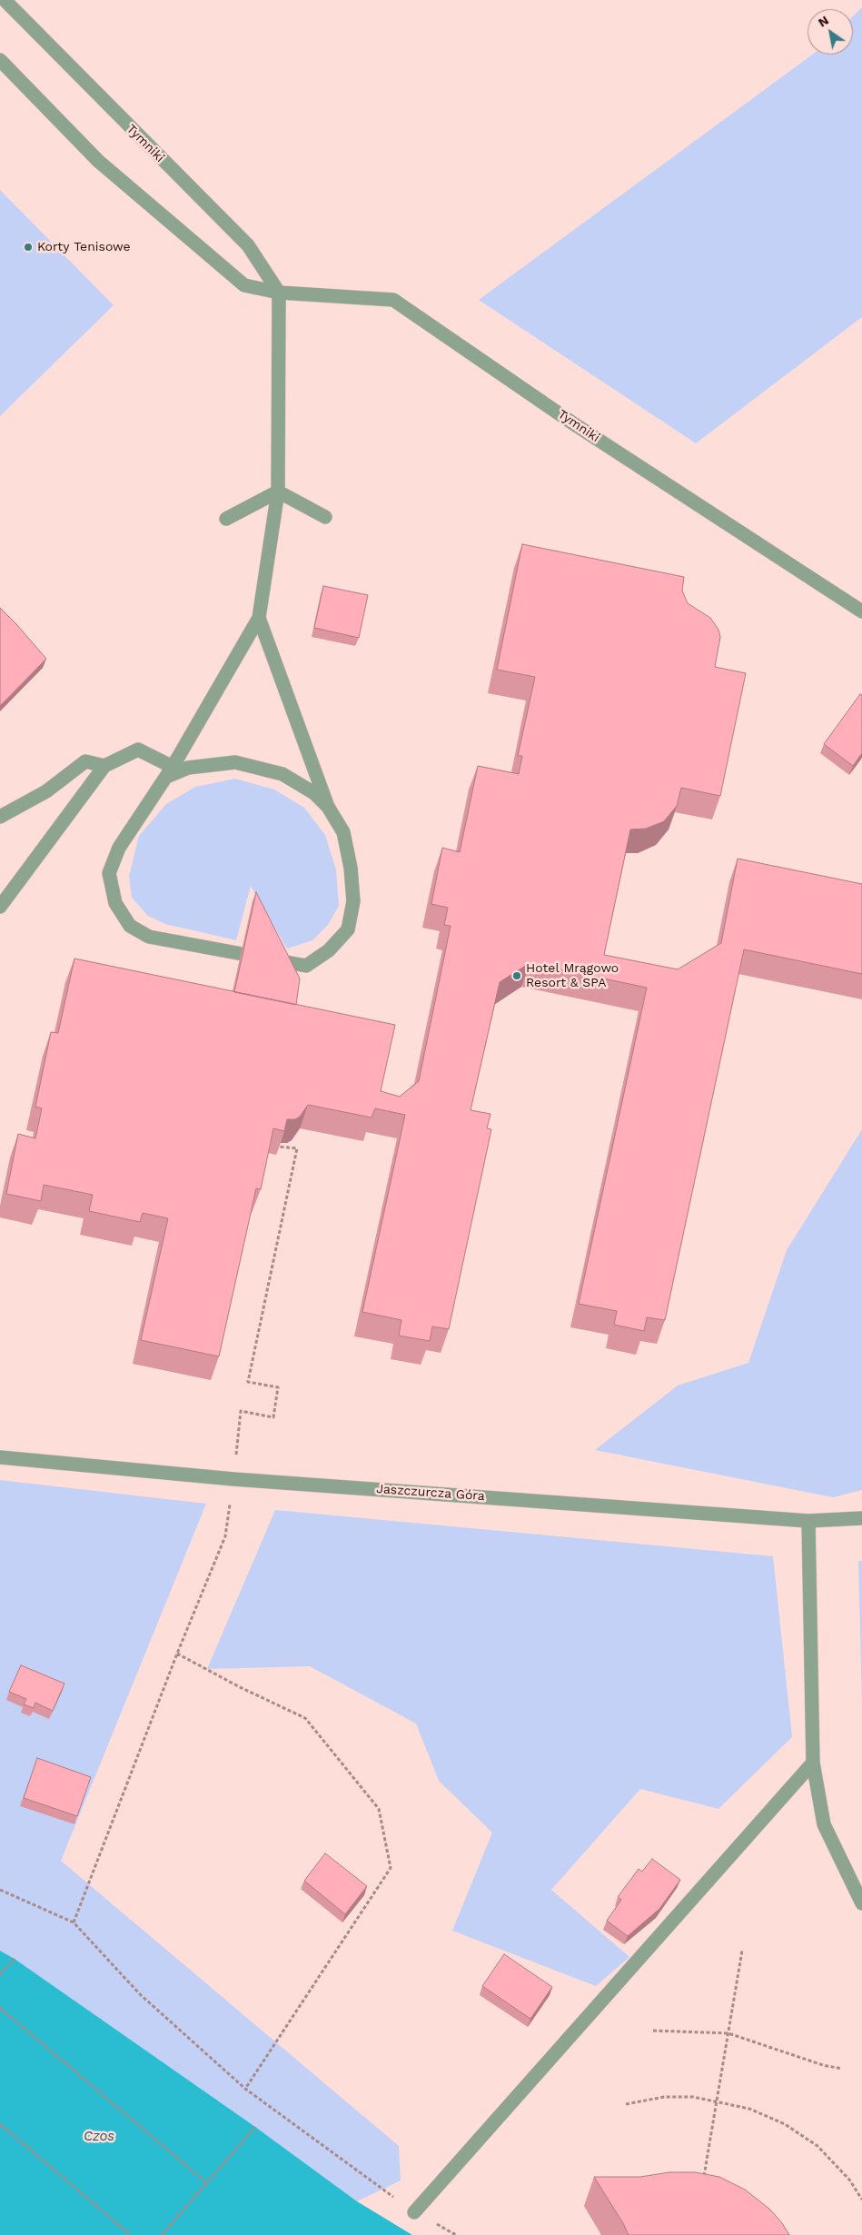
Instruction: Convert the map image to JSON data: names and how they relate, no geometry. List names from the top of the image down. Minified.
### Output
{"streets":{"street":["Tymniki","Jaszczurcza Góra"]},"water":["Czos"],"places":["Korty Tenisowe","Hotel Mrągowo Resort & SPA"],"north":"top left"}
